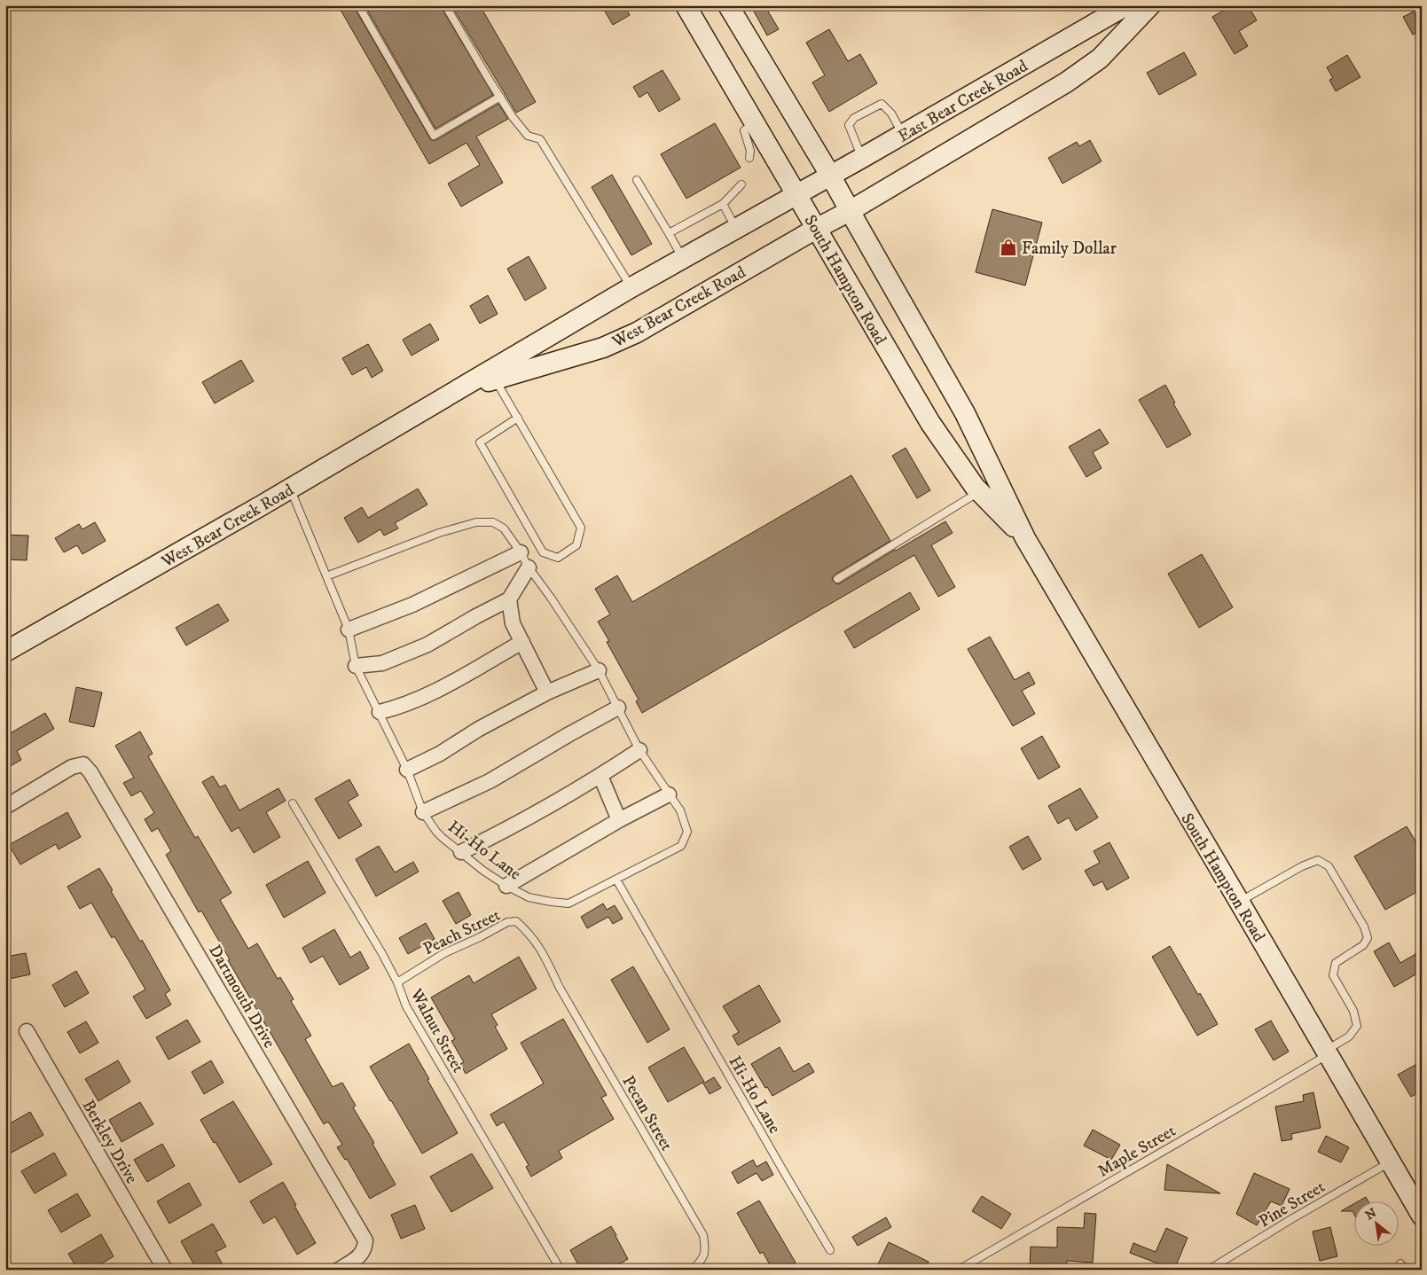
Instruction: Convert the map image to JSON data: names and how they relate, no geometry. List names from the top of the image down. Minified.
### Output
{"streets":{"main road":["East Bear Creek Road","South Hampton Road","West Bear Creek Road"],"street":["Dartmouth Drive","Berkley Drive"],"lane":["Hi-Ho Lane","Peach Street","Walnut Street","Pecan Street","Maple Street","Pine Street"]},"crossings":[["East Bear Creek Road","South Hampton Road"],["East Bear Creek Road","West Bear Creek Road"],["South Hampton Road","West Bear Creek Road"],["South Hampton Road","Maple Street"],["South Hampton Road","Pine Street"],["West Bear Creek Road","Hi-Ho Lane"],["Peach Street","Walnut Street"],["Peach Street","Pecan Street"]],"places":{"shop":["Family Dollar"]},"north":"top left"}
